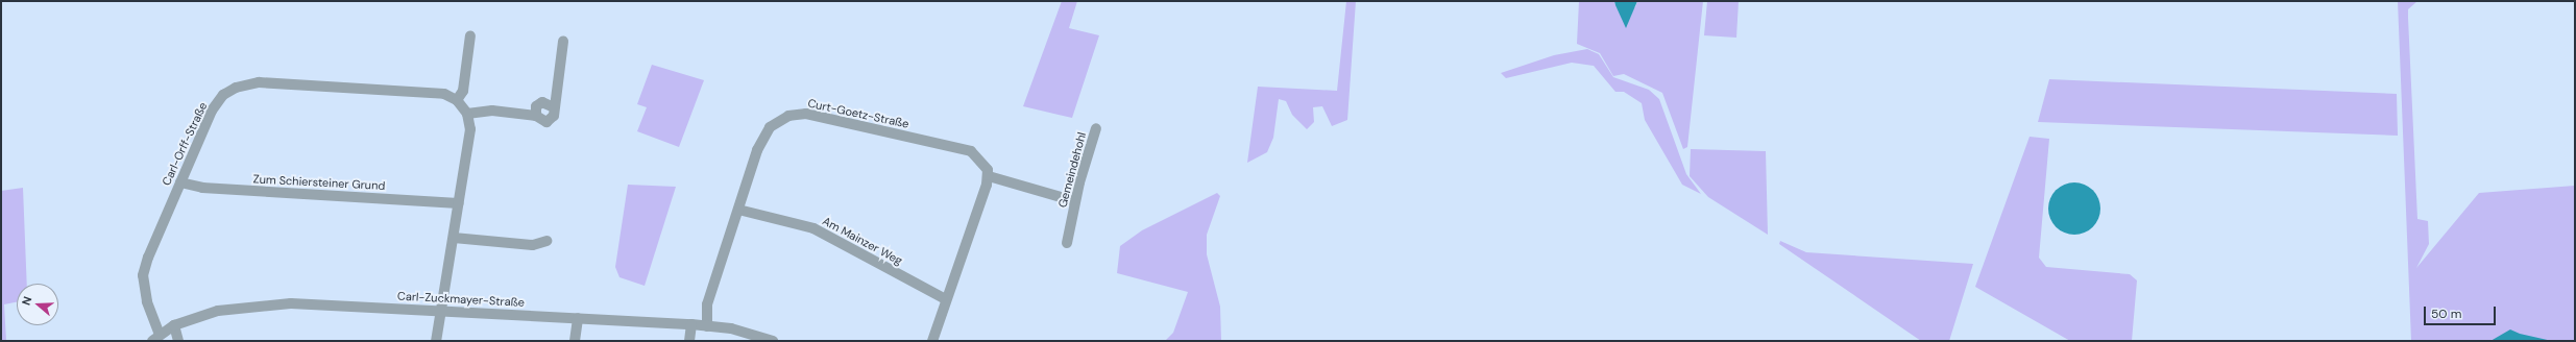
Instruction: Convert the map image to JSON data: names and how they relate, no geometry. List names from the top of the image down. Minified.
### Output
{"streets":{"street":["Curt-Goetz-Straße","Carl-Orff-Straße","Gemeindehohl","Zum Schiersteiner Grund","Am Mainzer Weg","Carl-Zuckmayer-Straße"]},"crossings":[["Curt-Goetz-Straße","Am Mainzer Weg"],["Curt-Goetz-Straße","Carl-Zuckmayer-Straße"],["Carl-Orff-Straße","Zum Schiersteiner Grund"],["Carl-Orff-Straße","Carl-Zuckmayer-Straße"]],"scale_bar":"50 m","north":"left"}
